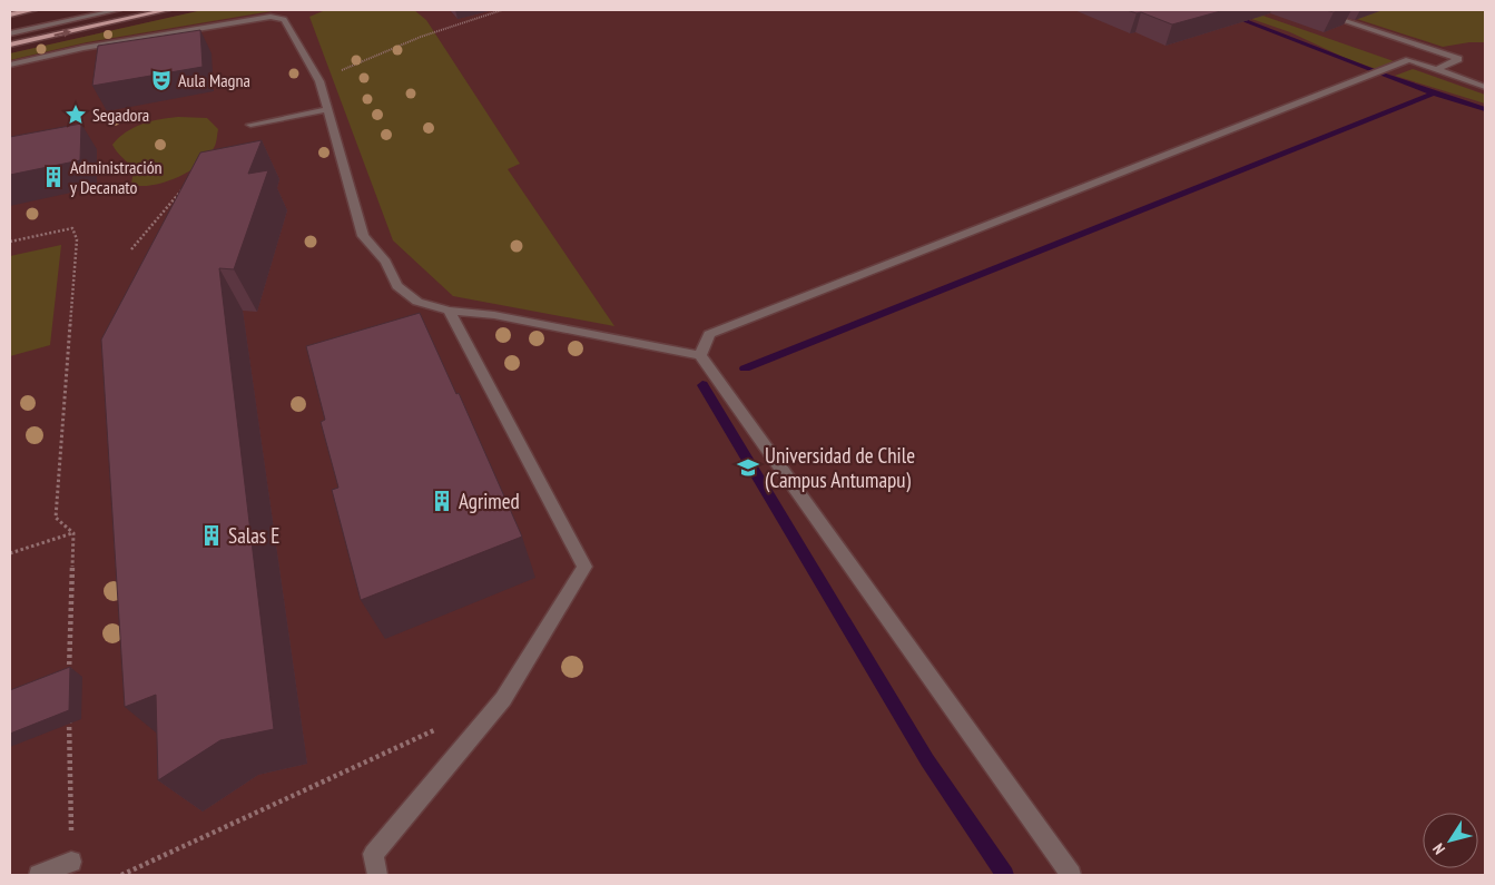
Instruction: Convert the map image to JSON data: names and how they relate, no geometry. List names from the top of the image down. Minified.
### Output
{"places":{"theatre":["Aula Magna"],"place":["Segadora"],"building":["Administración y Decanato","Agrimed","Salas E"],"school or university":["Universidad de Chile (Campus Antumapu)"]},"north":"bottom left"}
